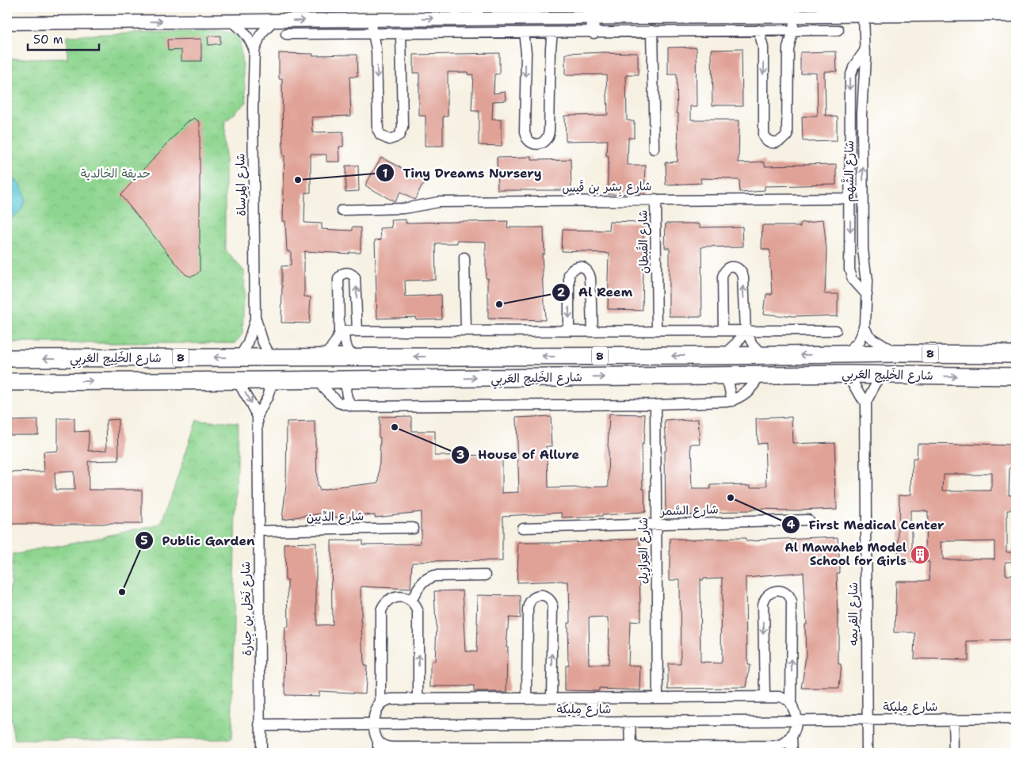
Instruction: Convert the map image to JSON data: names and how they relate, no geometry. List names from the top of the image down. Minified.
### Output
{"streets":{"highway":["8","شارع الخَلِيج العَربِي"],"street":["شارع الشَّهم","شارع المِرساة","شارع بِشر بن قَيس","شارع القُبطان","شارع السَّمر","شارع الدِّيين","شارع العِرازِيل","شارع نَخل بن جِبارة","شارع القريمه","شارع مِليكة"]},"crossings":[["شارع الشَّهم","شارع الخَلِيج العَربِي"],["شارع المِرساة","شارع الخَلِيج العَربِي"],["شارع بِشر بن قَيس","شارع القُبطان"],["شارع الخَلِيج العَربِي","شارع نَخل بن جِبارة"],["شارع الخَلِيج العَربِي","شارع القريمه"],["شارع السَّمر","شارع العِرازِيل"],["شارع الدِّيين","شارع نَخل بن جِبارة"],["شارع العِرازِيل","شارع مِليكة"],["شارع نَخل بن جِبارة","شارع مِليكة"],["شارع القريمه","شارع مِليكة"]],"parks":["حديقة الخالدية"],"places":{"other":["Tiny Dreams Nursery","Al Reem","House of Allure","First Medical Center","Public Garden"],"building":["Al Mawaheb Model School for Girls"]},"scale_bar":"50 m"}
